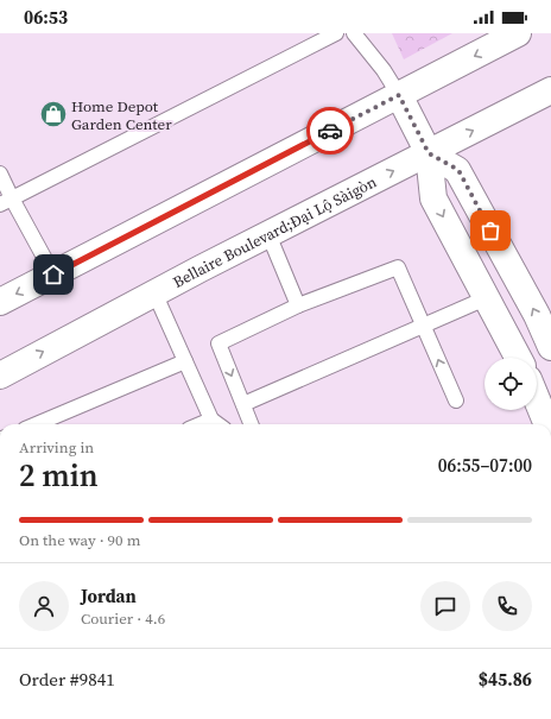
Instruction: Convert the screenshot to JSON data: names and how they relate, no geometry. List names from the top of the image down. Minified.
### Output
{"streets":{"main road":["Bellaire Boulevard;Đại Lộ Sàigòn"]},"places":{"shop":["Home Depot Garden Center"]},"page":{"status":"06:53","heading":["2 min","Arriving in","06:55–07:00"],"panel":["Jordan","Courier · 4.6","Order #9841","$45.86"],"bar":"On the way · 90 m"}}
